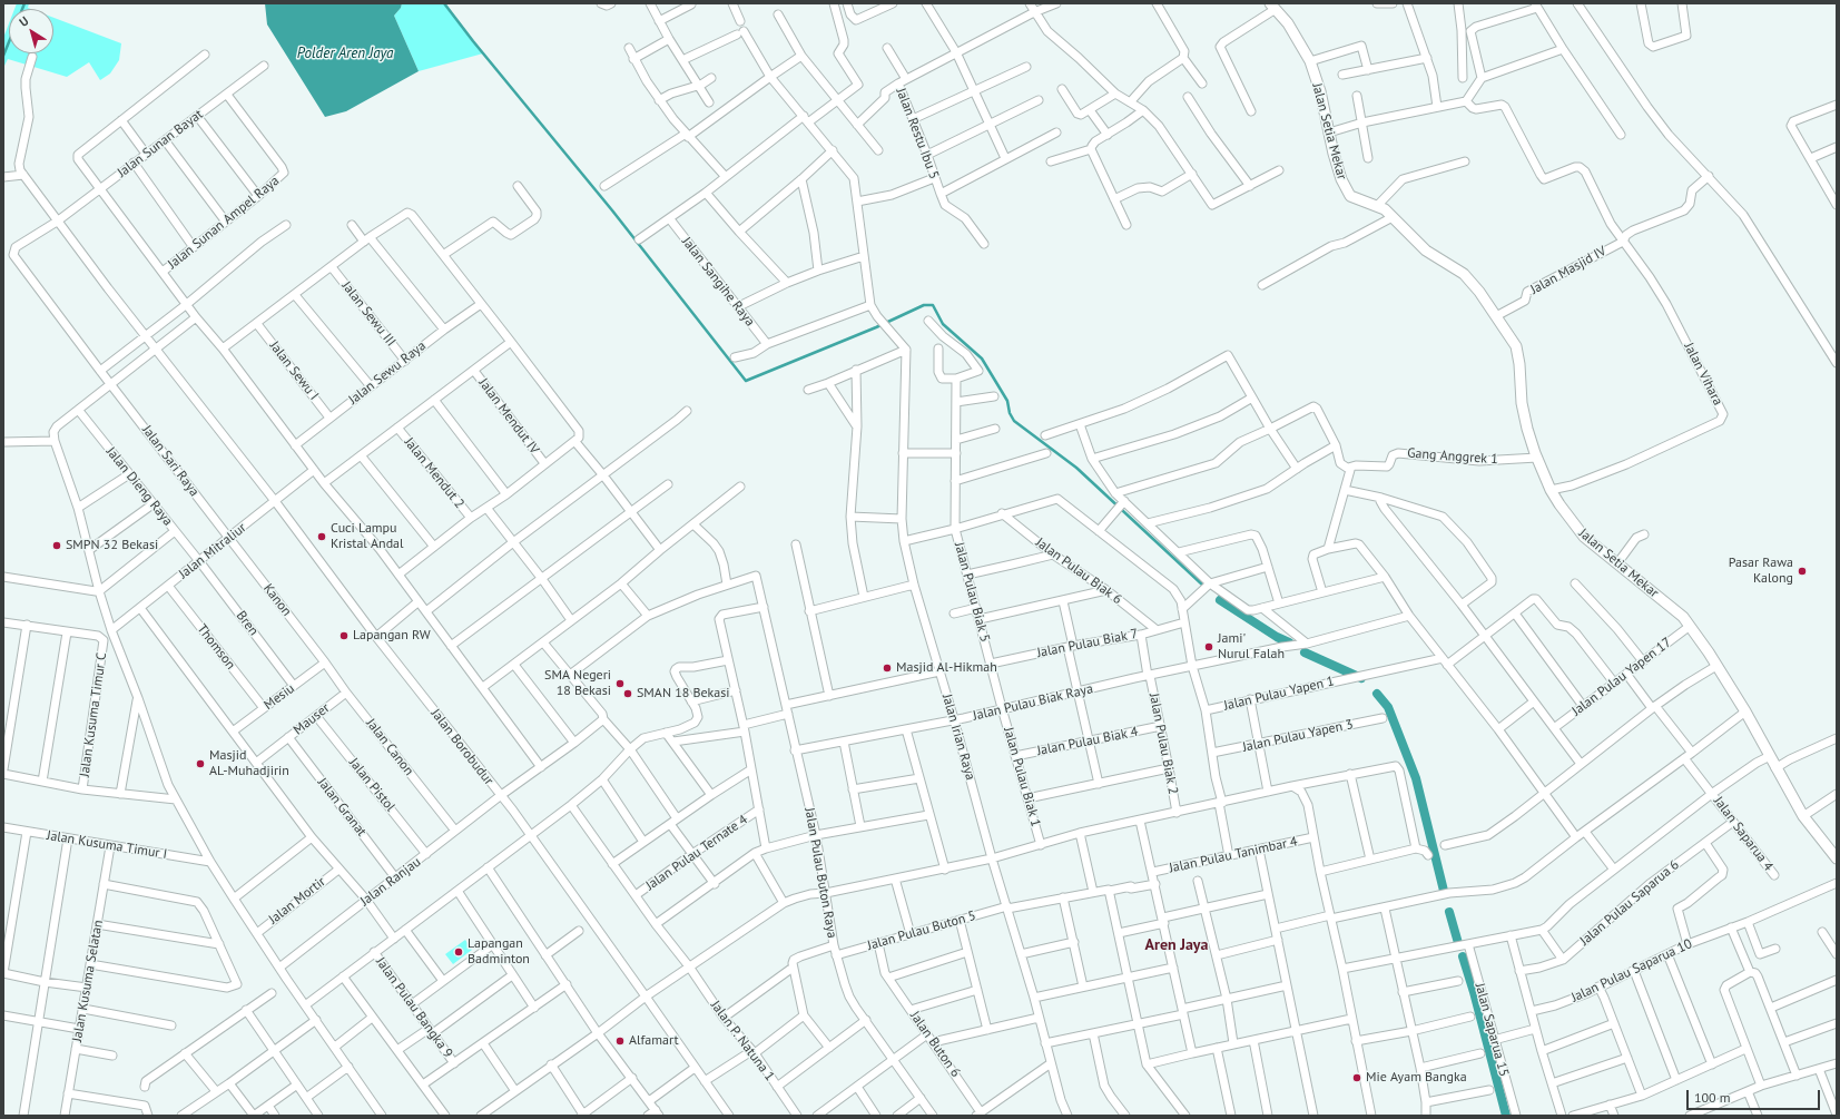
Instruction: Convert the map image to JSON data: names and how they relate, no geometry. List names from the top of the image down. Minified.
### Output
{"streets":{"street":["Jalan Setia Mekar","Jalan Restu Ibu 5","Jalan Sunan Bayat","Jalan Sunan Ampel Raya","Jalan Masjid IV","Jalan Sangihe Raya","Jalan Sewu III","Jalan Sewu I","Jalan Sewu Raya","Jalan Vihara","Jalan Mendut IV","Gang Anggrek 1","Jalan Sari Raya","Jalan Mendut 2","Jalan Dieng Raya","Jalan Mitraliur","Jalan Pulau Biak 6","Jalan Pulau Biak 5","Kanon","Bren","Jalan Pulau Biak 7","Thomson","Jalan Pulau Yapen 17","Jalan Pulau Yapen 1","Mesiu","Jalan Pulau Biak Raya","Jalan Kusuma Timur C","Mauser","Jalan Pulau Yapen 3","Jalan Irian Raya","Jalan Pulau Biak 4","Jalan Pulau Biak 2","Jalan Canon","Jalan Borobudur","Jalan Pulau Biak 1","Jalan Pistol","Jalan Granat","Jalan Saparua 4","Jalan Kusuma Timur I","Jalan Pulau Ternate 4","Jalan Pulau Tanimbar 4","Jalan Pulau Buton Raya","Jalan Ranjau","Jalan Mortir","Jalan Pulau Saparua 6","Jalan Pulau Buton 5","Jalan Pulau Saparua 10","Jalan Kusuma Selatan","Jalan Pulau Bangka 9","Jalan Saparua 15","Jalan P. Natuna 1","Jalan Buton 6"]},"crossings":[["Jalan Setia Mekar","Jalan Masjid IV"],["Jalan Setia Mekar","Jalan Vihara"],["Jalan Setia Mekar","Gang Anggrek 1"],["Jalan Setia Mekar","Jalan Pulau Yapen 17"],["Jalan Sunan Bayat","Jalan Sunan Ampel Raya"],["Jalan Sunan Bayat","Jalan Sari Raya"],["Jalan Sunan Bayat","Jalan Borobudur"],["Jalan Masjid IV","Jalan Vihara"],["Jalan Sewu III","Jalan Sewu Raya"],["Jalan Sewu I","Jalan Sewu Raya"],["Jalan Sari Raya","Jalan Mitraliur"],["Jalan Sari Raya","Kanon"],["Jalan Dieng Raya","Jalan Mitraliur"],["Jalan Dieng Raya","Bren"],["Jalan Mitraliur","Kanon"],["Jalan Mitraliur","Bren"],["Jalan Mitraliur","Thomson"],["Jalan Mitraliur","Jalan Borobudur"],["Jalan Pulau Biak 6","Jalan Pulau Biak 7"],["Jalan Pulau Biak 5","Jalan Pulau Biak 7"],["Jalan Pulau Biak 5","Jalan Pulau Biak Raya"],["Jalan Pulau Biak 5","Jalan Pulau Biak 1"],["Kanon","Mesiu"],["Kanon","Jalan Canon"],["Bren","Mesiu"],["Thomson","Mesiu"],["Mesiu","Jalan Canon"],["Jalan Pulau Biak Raya","Jalan Irian Raya"],["Jalan Pulau Biak Raya","Jalan Pulau Biak 2"],["Jalan Pulau Biak Raya","Jalan Pulau Biak 1"],["Jalan Pulau Biak Raya","Jalan Pulau Buton Raya"],["Mauser","Jalan Canon"],["Mauser","Jalan Pistol"],["Mauser","Jalan Granat"],["Jalan Irian Raya","Jalan Pulau Buton 5"],["Jalan Pulau Biak 4","Jalan Pulau Biak 2"],["Jalan Pulau Biak 4","Jalan Pulau Biak 1"],["Jalan Canon","Jalan Ranjau"],["Jalan Borobudur","Jalan Ranjau"],["Jalan Pistol","Jalan Ranjau"],["Jalan Granat","Jalan Ranjau"],["Jalan Saparua 4","Jalan Pulau Saparua 6"],["Jalan Kusuma Timur I","Jalan Kusuma Selatan"],["Jalan Pulau Ternate 4","Jalan P. Natuna 1"],["Jalan Pulau Buton Raya","Jalan Pulau Buton 5"],["Jalan Pulau Buton 5","Jalan Buton 6"]],"districts":["Aren Jaya"],"water":["Polder Aren Jaya"],"places":["Cuci Lampu Kristal Andal","SMPN 32 Bekasi","Pasar Rawa Kalong","Lapangan RW","Jami' Nurul Falah","Masjid Al-Hikmah","SMA Negeri 18 Bekasi","SMAN 18 Bekasi","Masjid AL-Muhadjirin","Lapangan Badminton","Alfamart","Mie Ayam Bangka"],"scale_bar":"100 m","north":"top left"}
